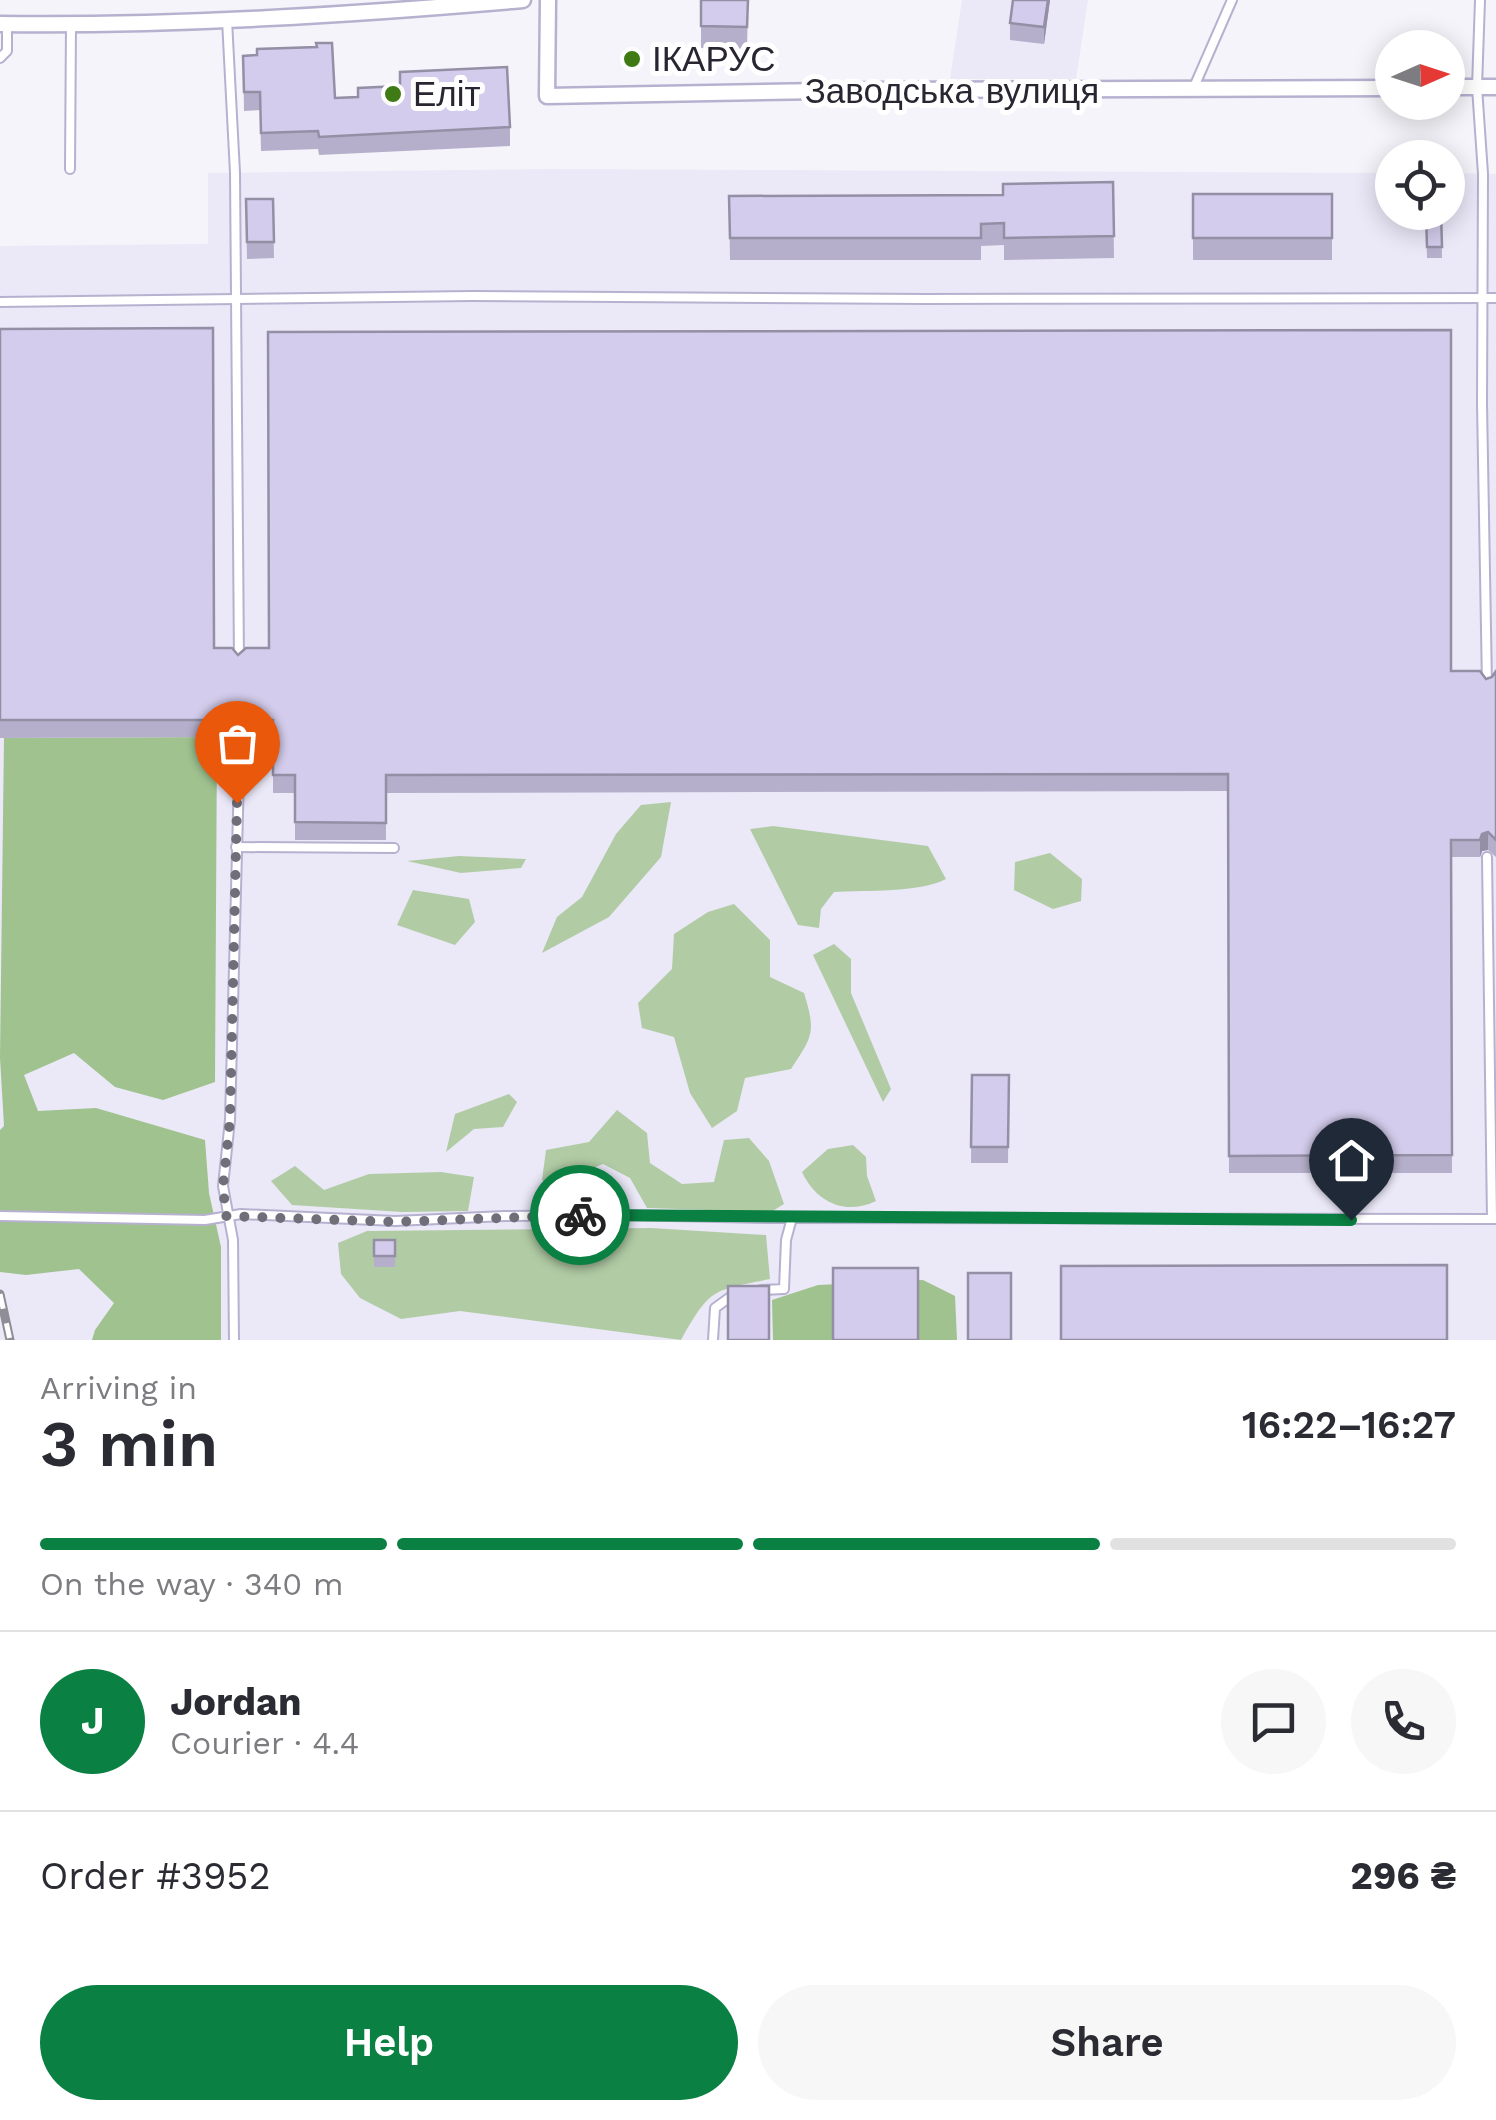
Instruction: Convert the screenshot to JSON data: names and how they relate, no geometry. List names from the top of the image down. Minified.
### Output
{"streets":{"street":["Заводська вулиця"]},"places":["ІКАРУС","Еліт"],"north":"right","page":{"heading":["3 min","Arriving in","16:22–16:27"],"panel":["Jordan","Courier · 4.4","Order #3952","296 ₴"],"bar":"On the way · 340 m","round":"J","buttons":["Help","Share"]}}
